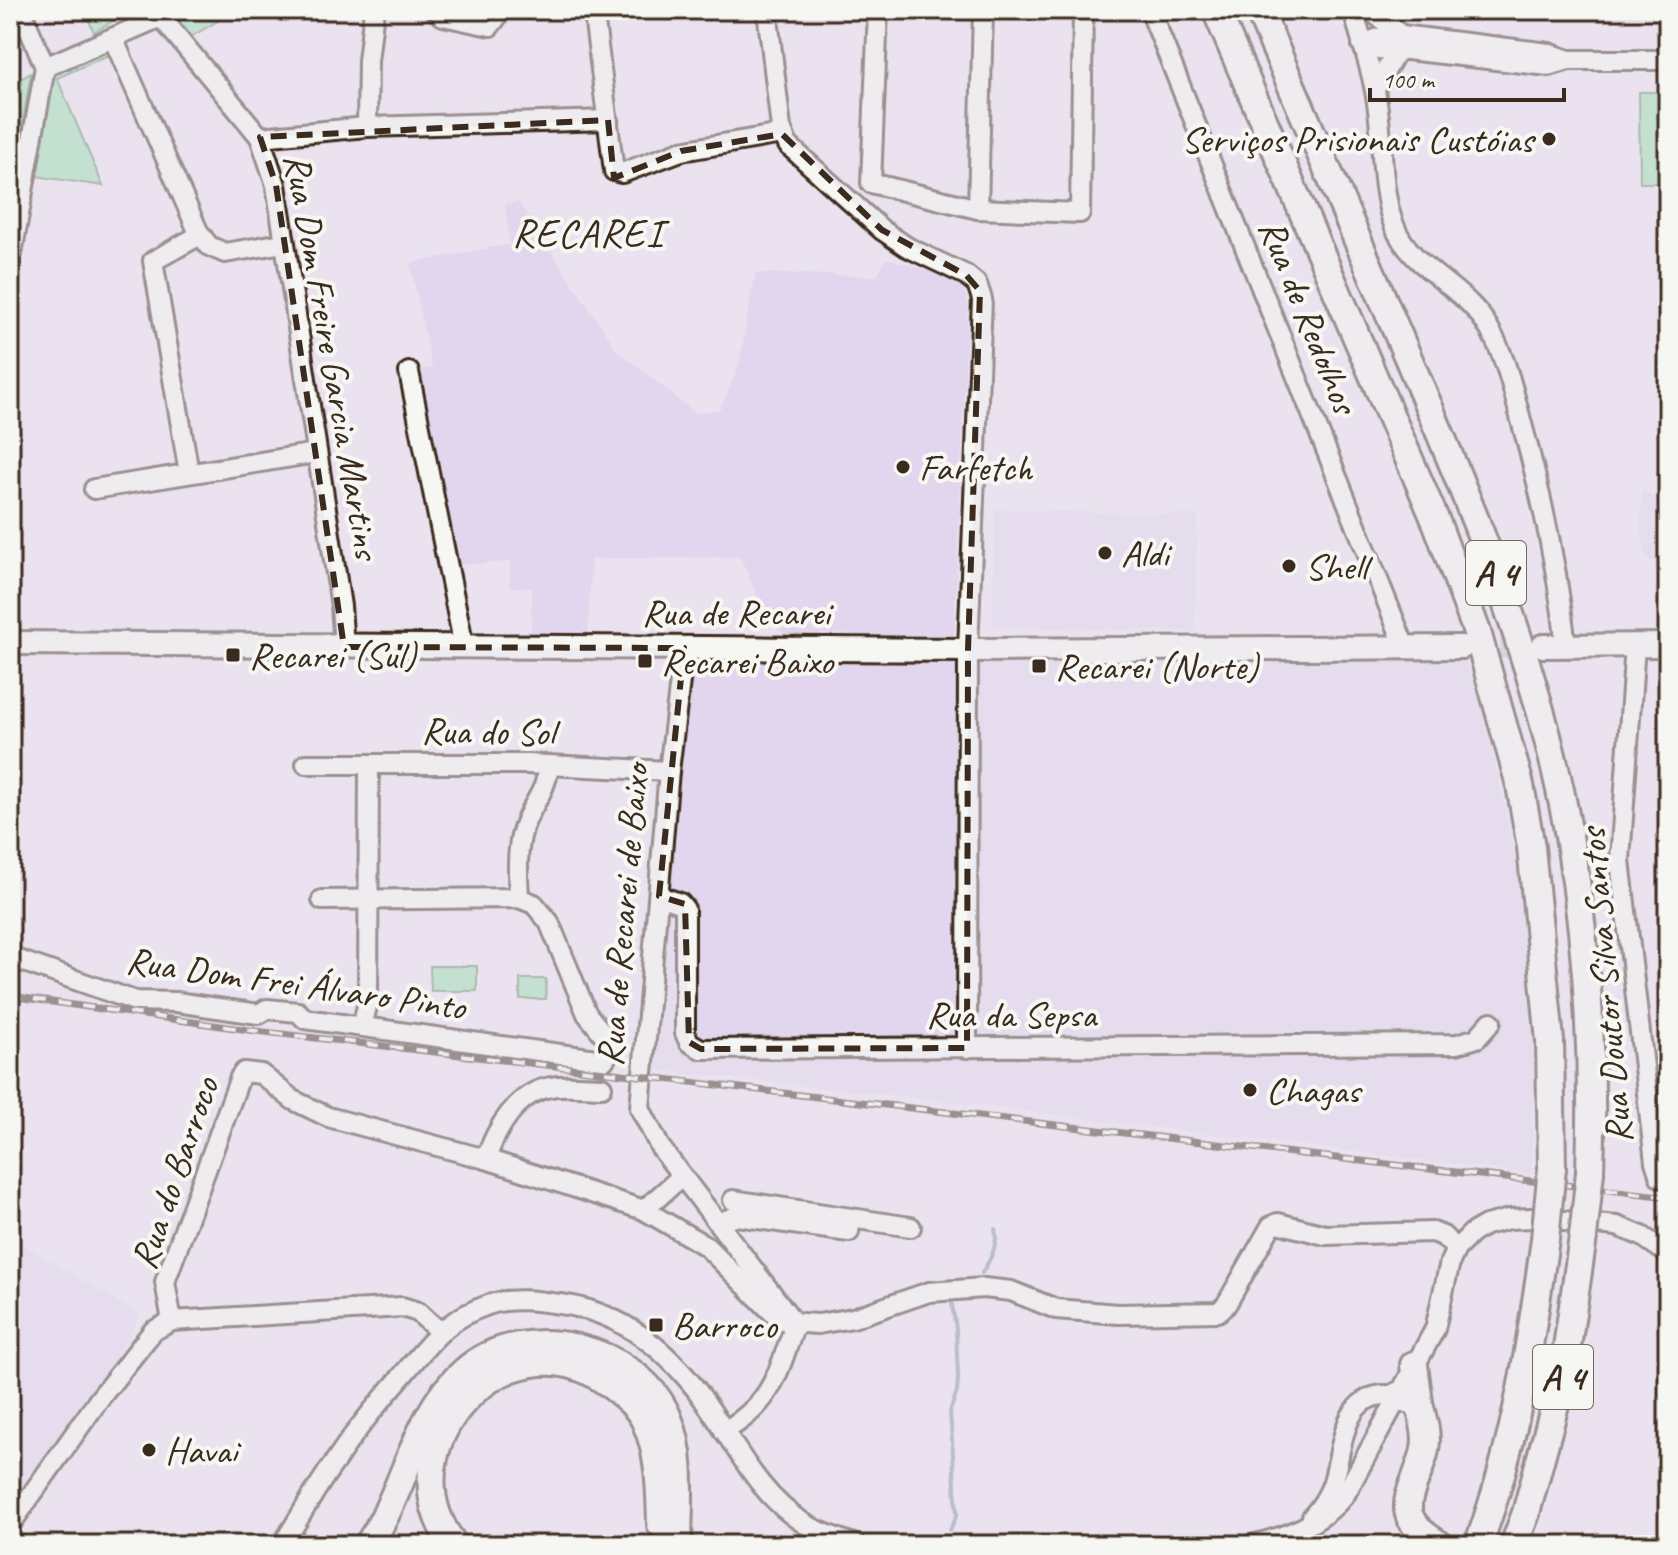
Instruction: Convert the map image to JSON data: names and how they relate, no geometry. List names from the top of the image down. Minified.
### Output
{"streets":{"highway":["A 4"],"main road":["Rua de Recarei"],"street":["Rua de Redolhos","Rua Dom Freire Garcia Martins","Rua do Sol","Rua de Recarei de Baixo","Rua Dom Frei Álvaro Pinto","Rua Doutor Silva Santos","Rua da Sepsa","Rua do Barroco"]},"crossings":[["Rua de Redolhos","Rua de Recarei"],["Rua Dom Freire Garcia Martins","Rua de Recarei"],["Rua de Recarei","Rua de Recarei de Baixo"],["Rua do Sol","Rua de Recarei de Baixo"],["Rua de Recarei de Baixo","Rua da Sepsa"],["Rua de Recarei de Baixo","Rua do Barroco"]],"districts":["RECAREI"],"places":{"other":["Serviços Prisionais Custóias","Farfetch","Aldi","Shell","Chagas","Havai"],"transit":["Recarei (Sul)","Recarei Baixo","Recarei (Norte)","Barroco"]},"scale_bar":"100 m"}
